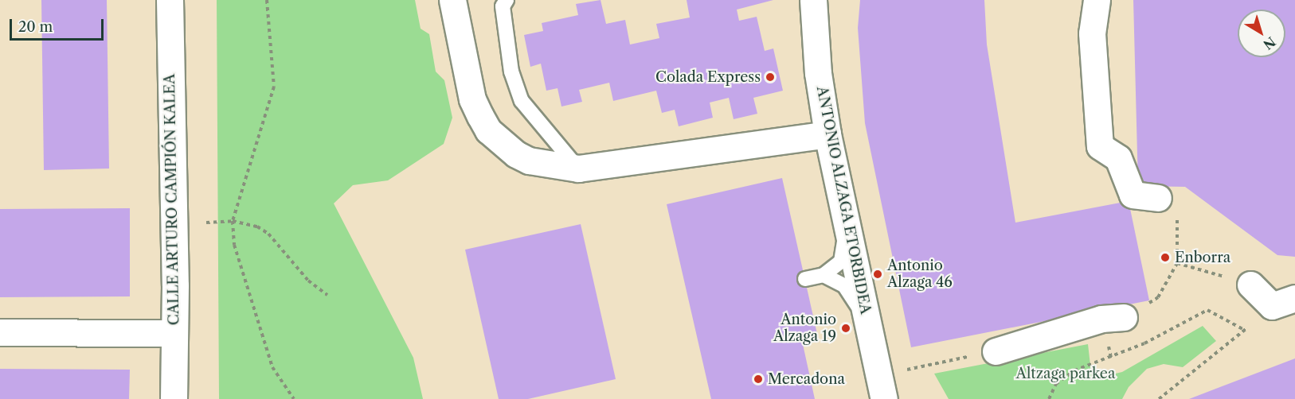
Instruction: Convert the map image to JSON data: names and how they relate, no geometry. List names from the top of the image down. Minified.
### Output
{"streets":{"street":["CALLE ARTURO CAMPIÓN KALEA","ANTONIO ALZAGA ETORBIDEA"]},"parks":["Altzaga parkea"],"places":["Colada Express","Enborra","Antonio Alzaga 46","Antonio Alzaga 19","Mercadona"],"scale_bar":"20 m","north":"bottom right"}
